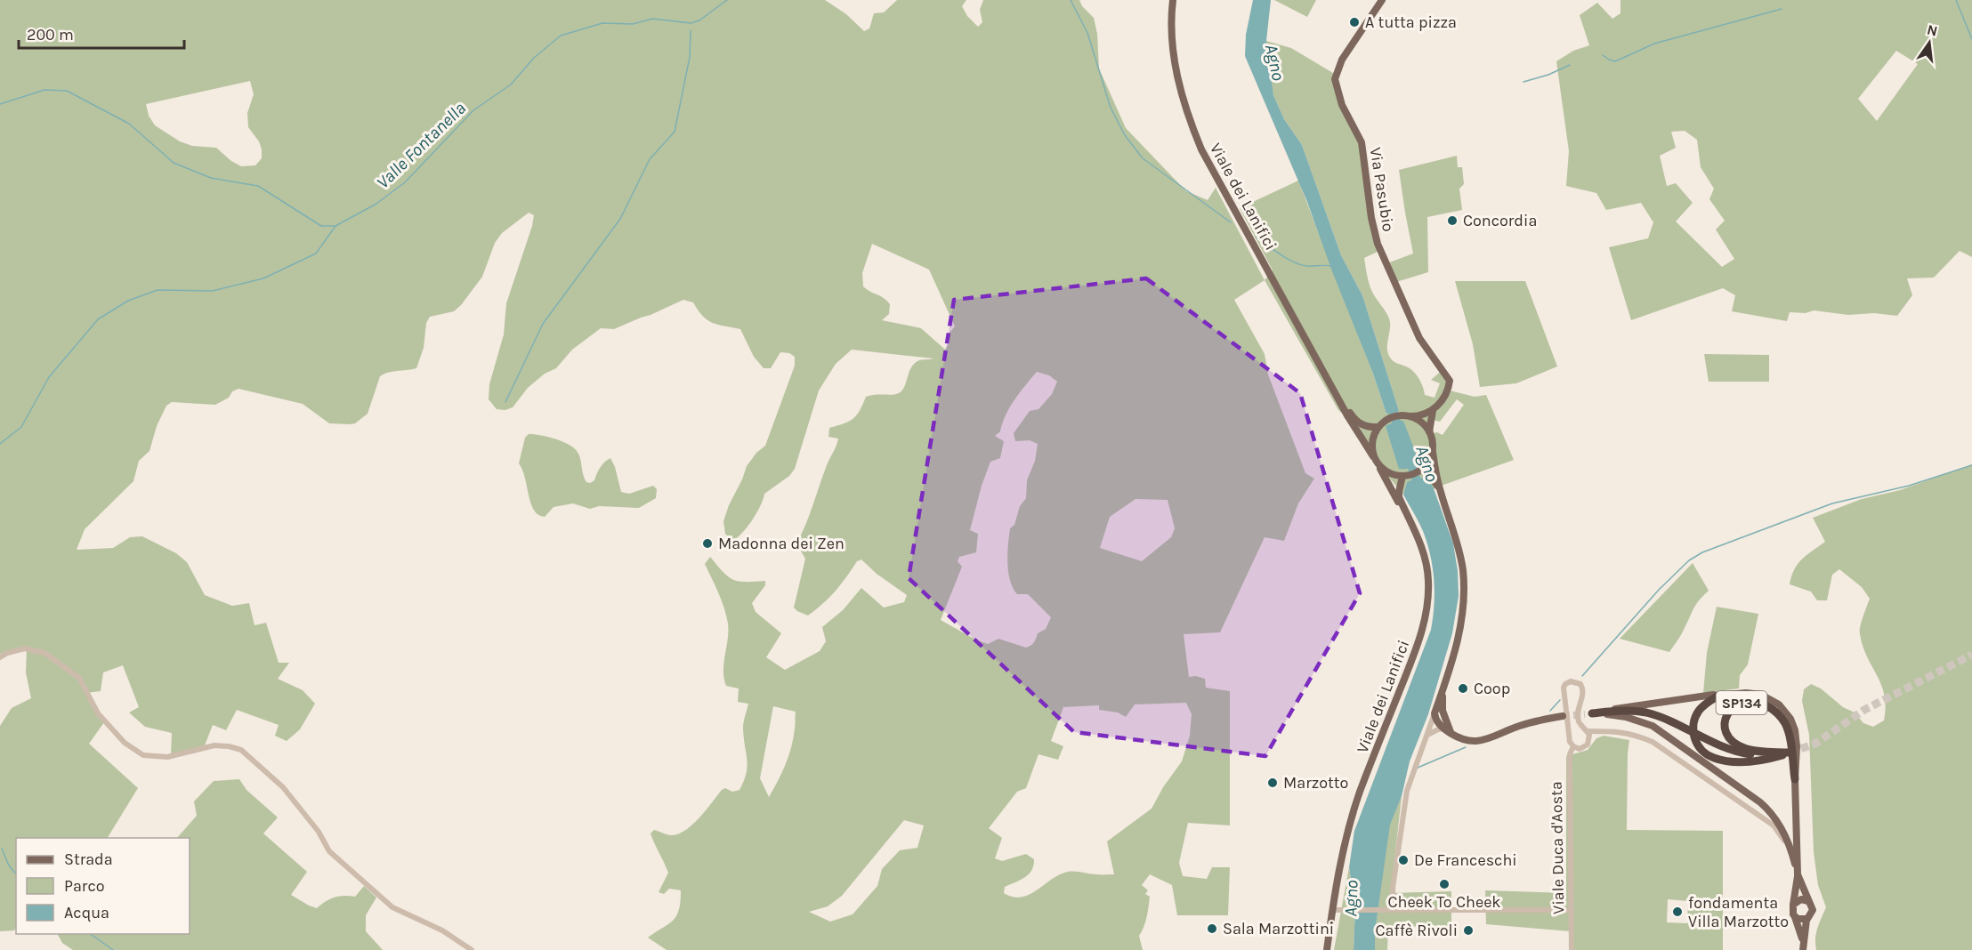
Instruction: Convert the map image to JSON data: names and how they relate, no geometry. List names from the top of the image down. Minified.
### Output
{"streets":{"highway":["SP134"],"main road":["Via Pasubio","Viale dei Lanifici"],"street":["Viale Duca d'Aosta"]},"crossings":[["Via Pasubio","Viale dei Lanifici"]],"water":["Agno","Valle Fontanella"],"places":["A tutta pizza","Concordia","Madonna dei Zen","Coop","Marzotto","De Franceschi","Cheek To Cheek","fondamenta Villa Marzotto","Sala Marzottini","Caffè Rivoli"],"legend":["Strada","Parco","Acqua"],"scale_bar":"200 m","north":"top"}
